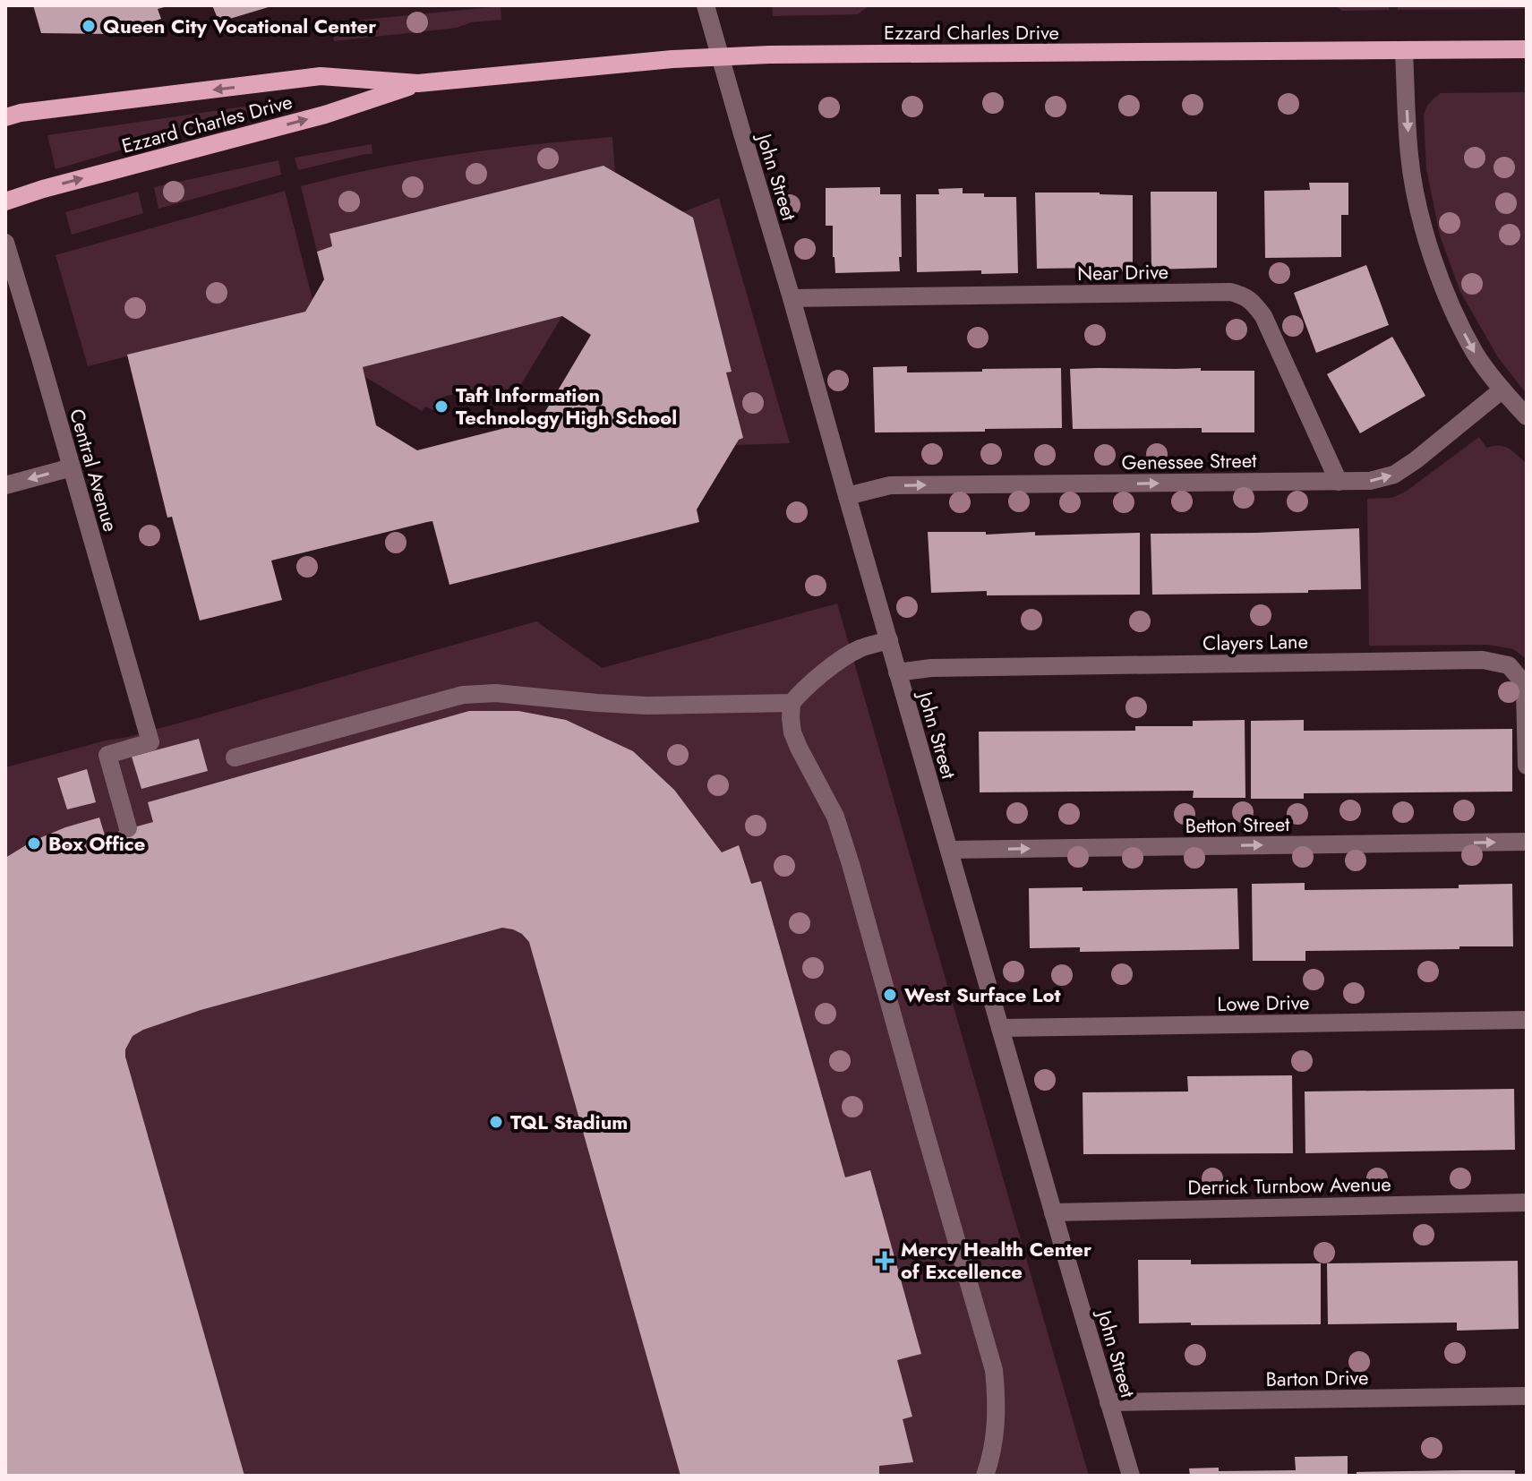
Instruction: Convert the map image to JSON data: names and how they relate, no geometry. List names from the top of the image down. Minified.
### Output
{"streets":{"main road":["Ezzard Charles Drive"],"street":["John Street","Near Drive","Genessee Street","Central Avenue","Clayers Lane","Betton Street","Lowe Drive","Derrick Turnbow Avenue","Barton Drive"]},"crossings":[["Ezzard Charles Drive","John Street"],["John Street","Near Drive"],["John Street","Genessee Street"],["John Street","Clayers Lane"],["John Street","Betton Street"],["John Street","Lowe Drive"],["John Street","Derrick Turnbow Avenue"],["John Street","Barton Drive"],["Near Drive","Genessee Street"]],"one_way":["Genessee Street","Betton Street"],"places":{"other":["Queen City Vocational Center","Taft Information Technology High School","Box Office","West Surface Lot","TQL Stadium"],"health":["Mercy Health Center of Excellence"]}}
